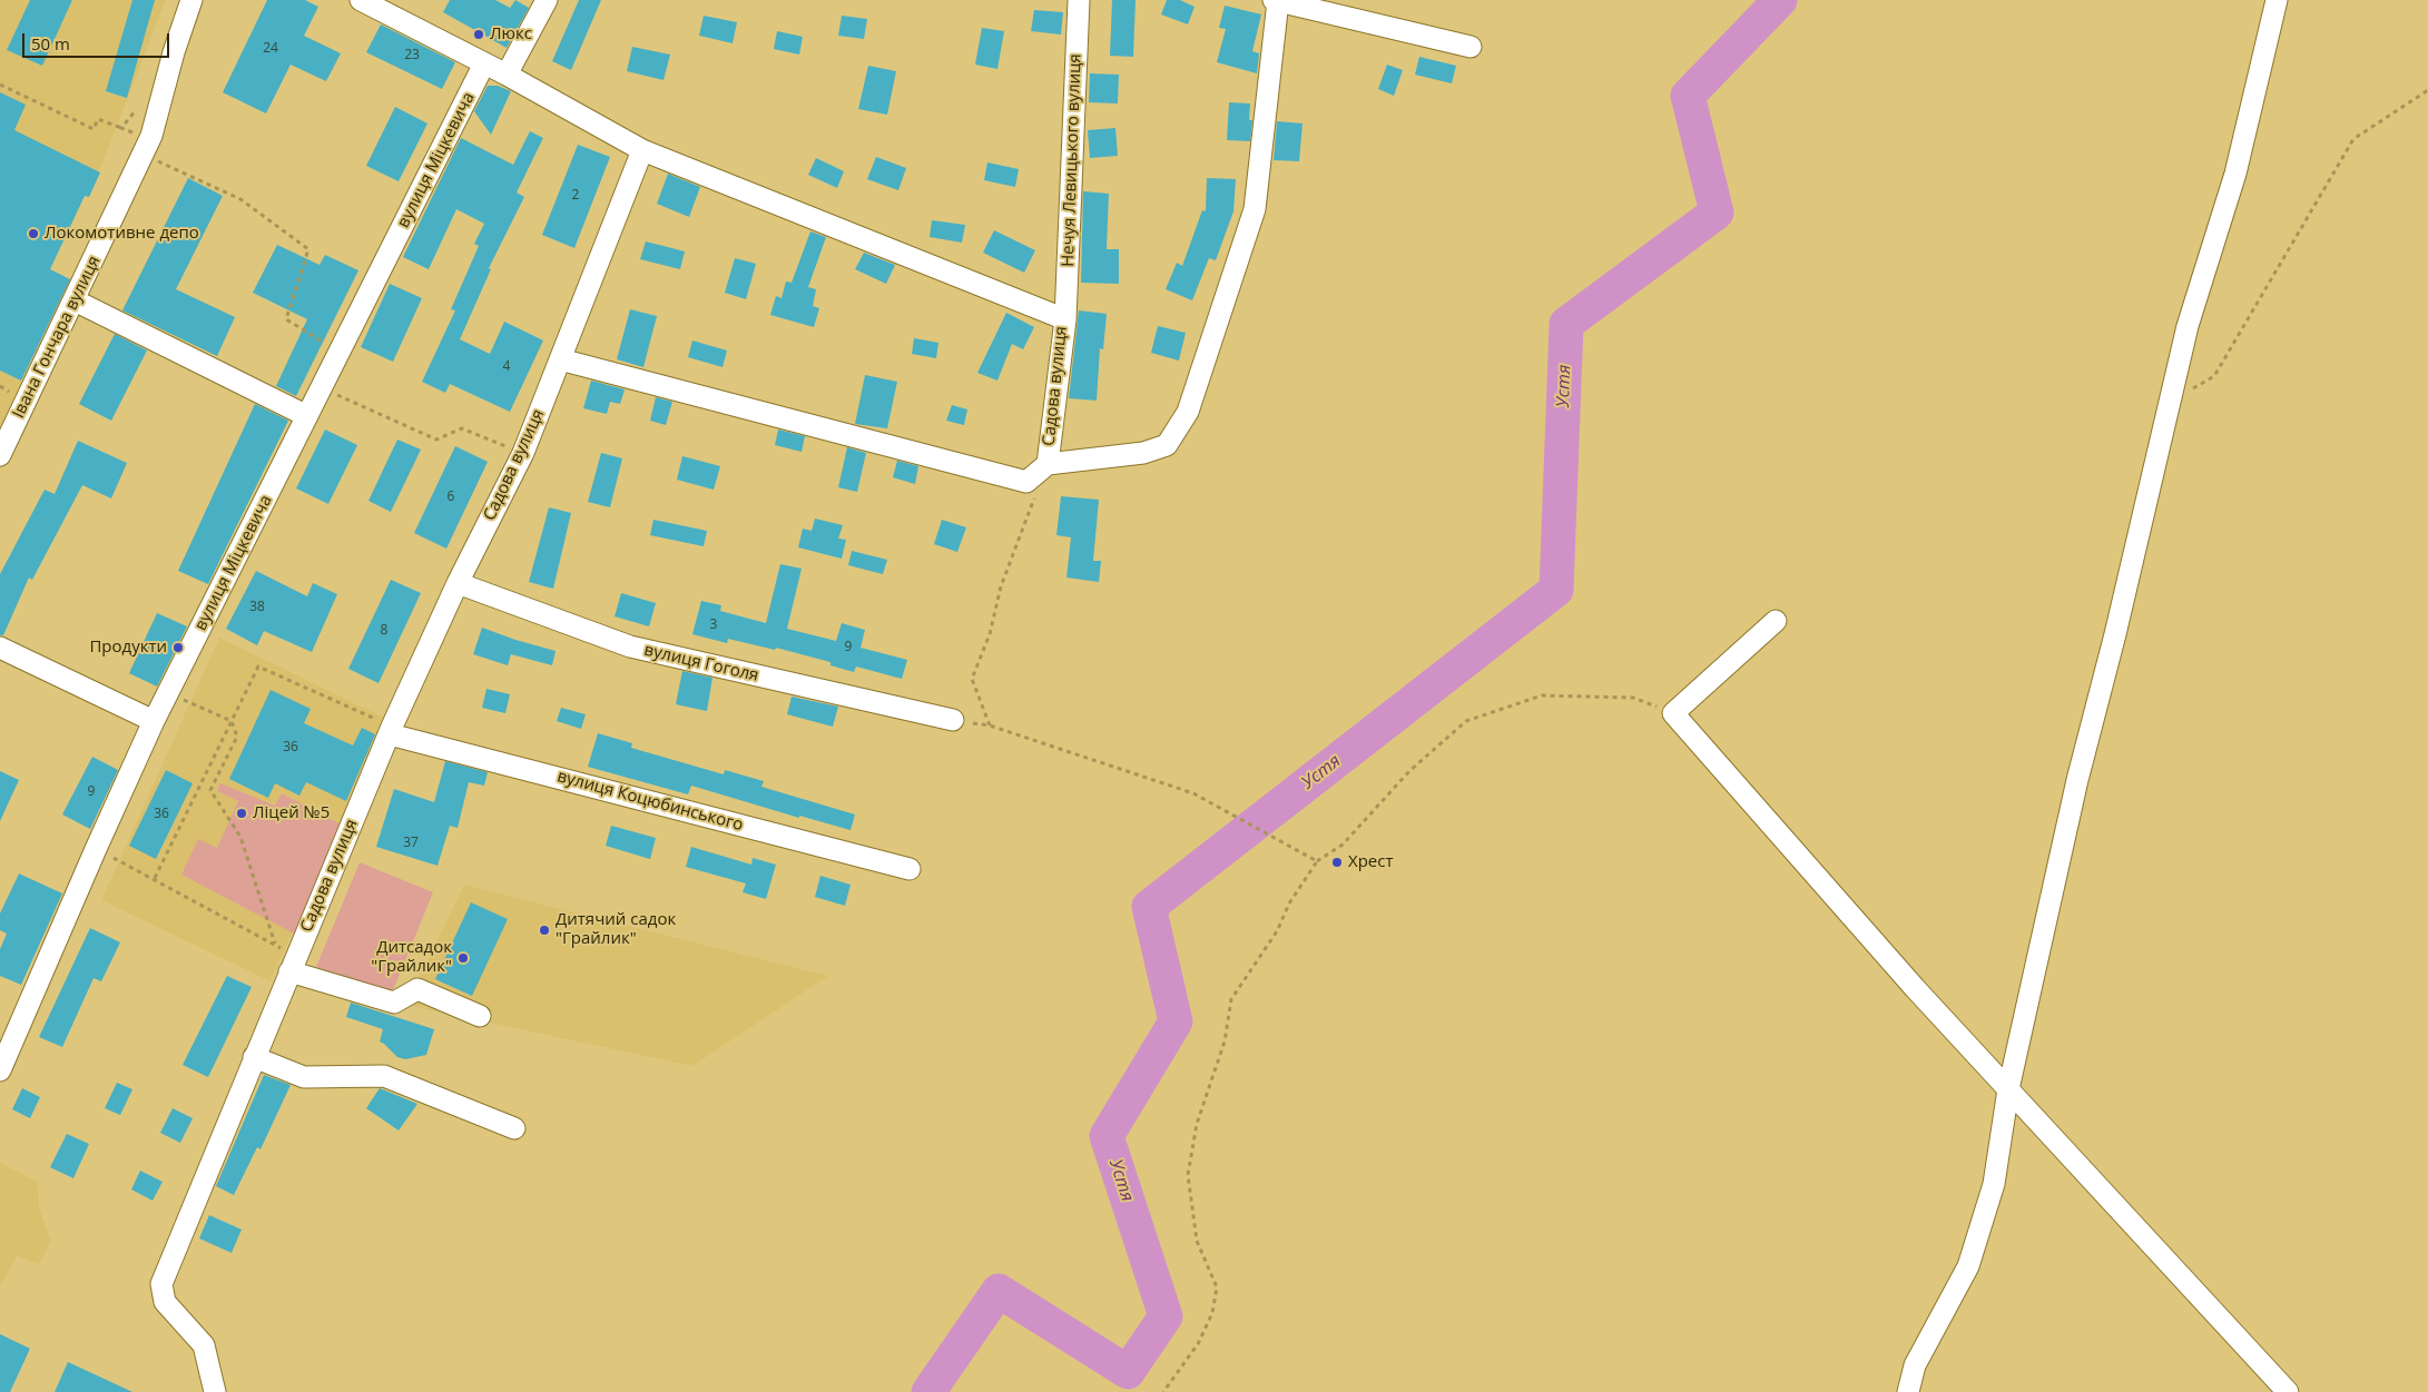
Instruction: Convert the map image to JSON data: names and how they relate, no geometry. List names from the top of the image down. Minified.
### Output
{"streets":{"street":["вулиця Міцкевича","Нечуя Левицького вулиця","Івана Гончара вулиця","Садова вулиця","вулиця Гоголя","вулиця Коцюбинського"]},"crossings":[["вулиця Міцкевича","Садова вулиця"],["Нечуя Левицького вулиця","Садова вулиця"],["Садова вулиця","вулиця Гоголя"],["Садова вулиця","вулиця Коцюбинського"]],"water":["Устя"],"places":["Люкс","Локомотивне депо","Продукти","Ліцей №5","Хрест","Дитячий садок \"Грайлик\"","Дитсадок \"Грайлик\""],"house_numbers":["24","23","2","4","6","38","3","8","9","36","9","36","37"],"scale_bar":"50 m"}
